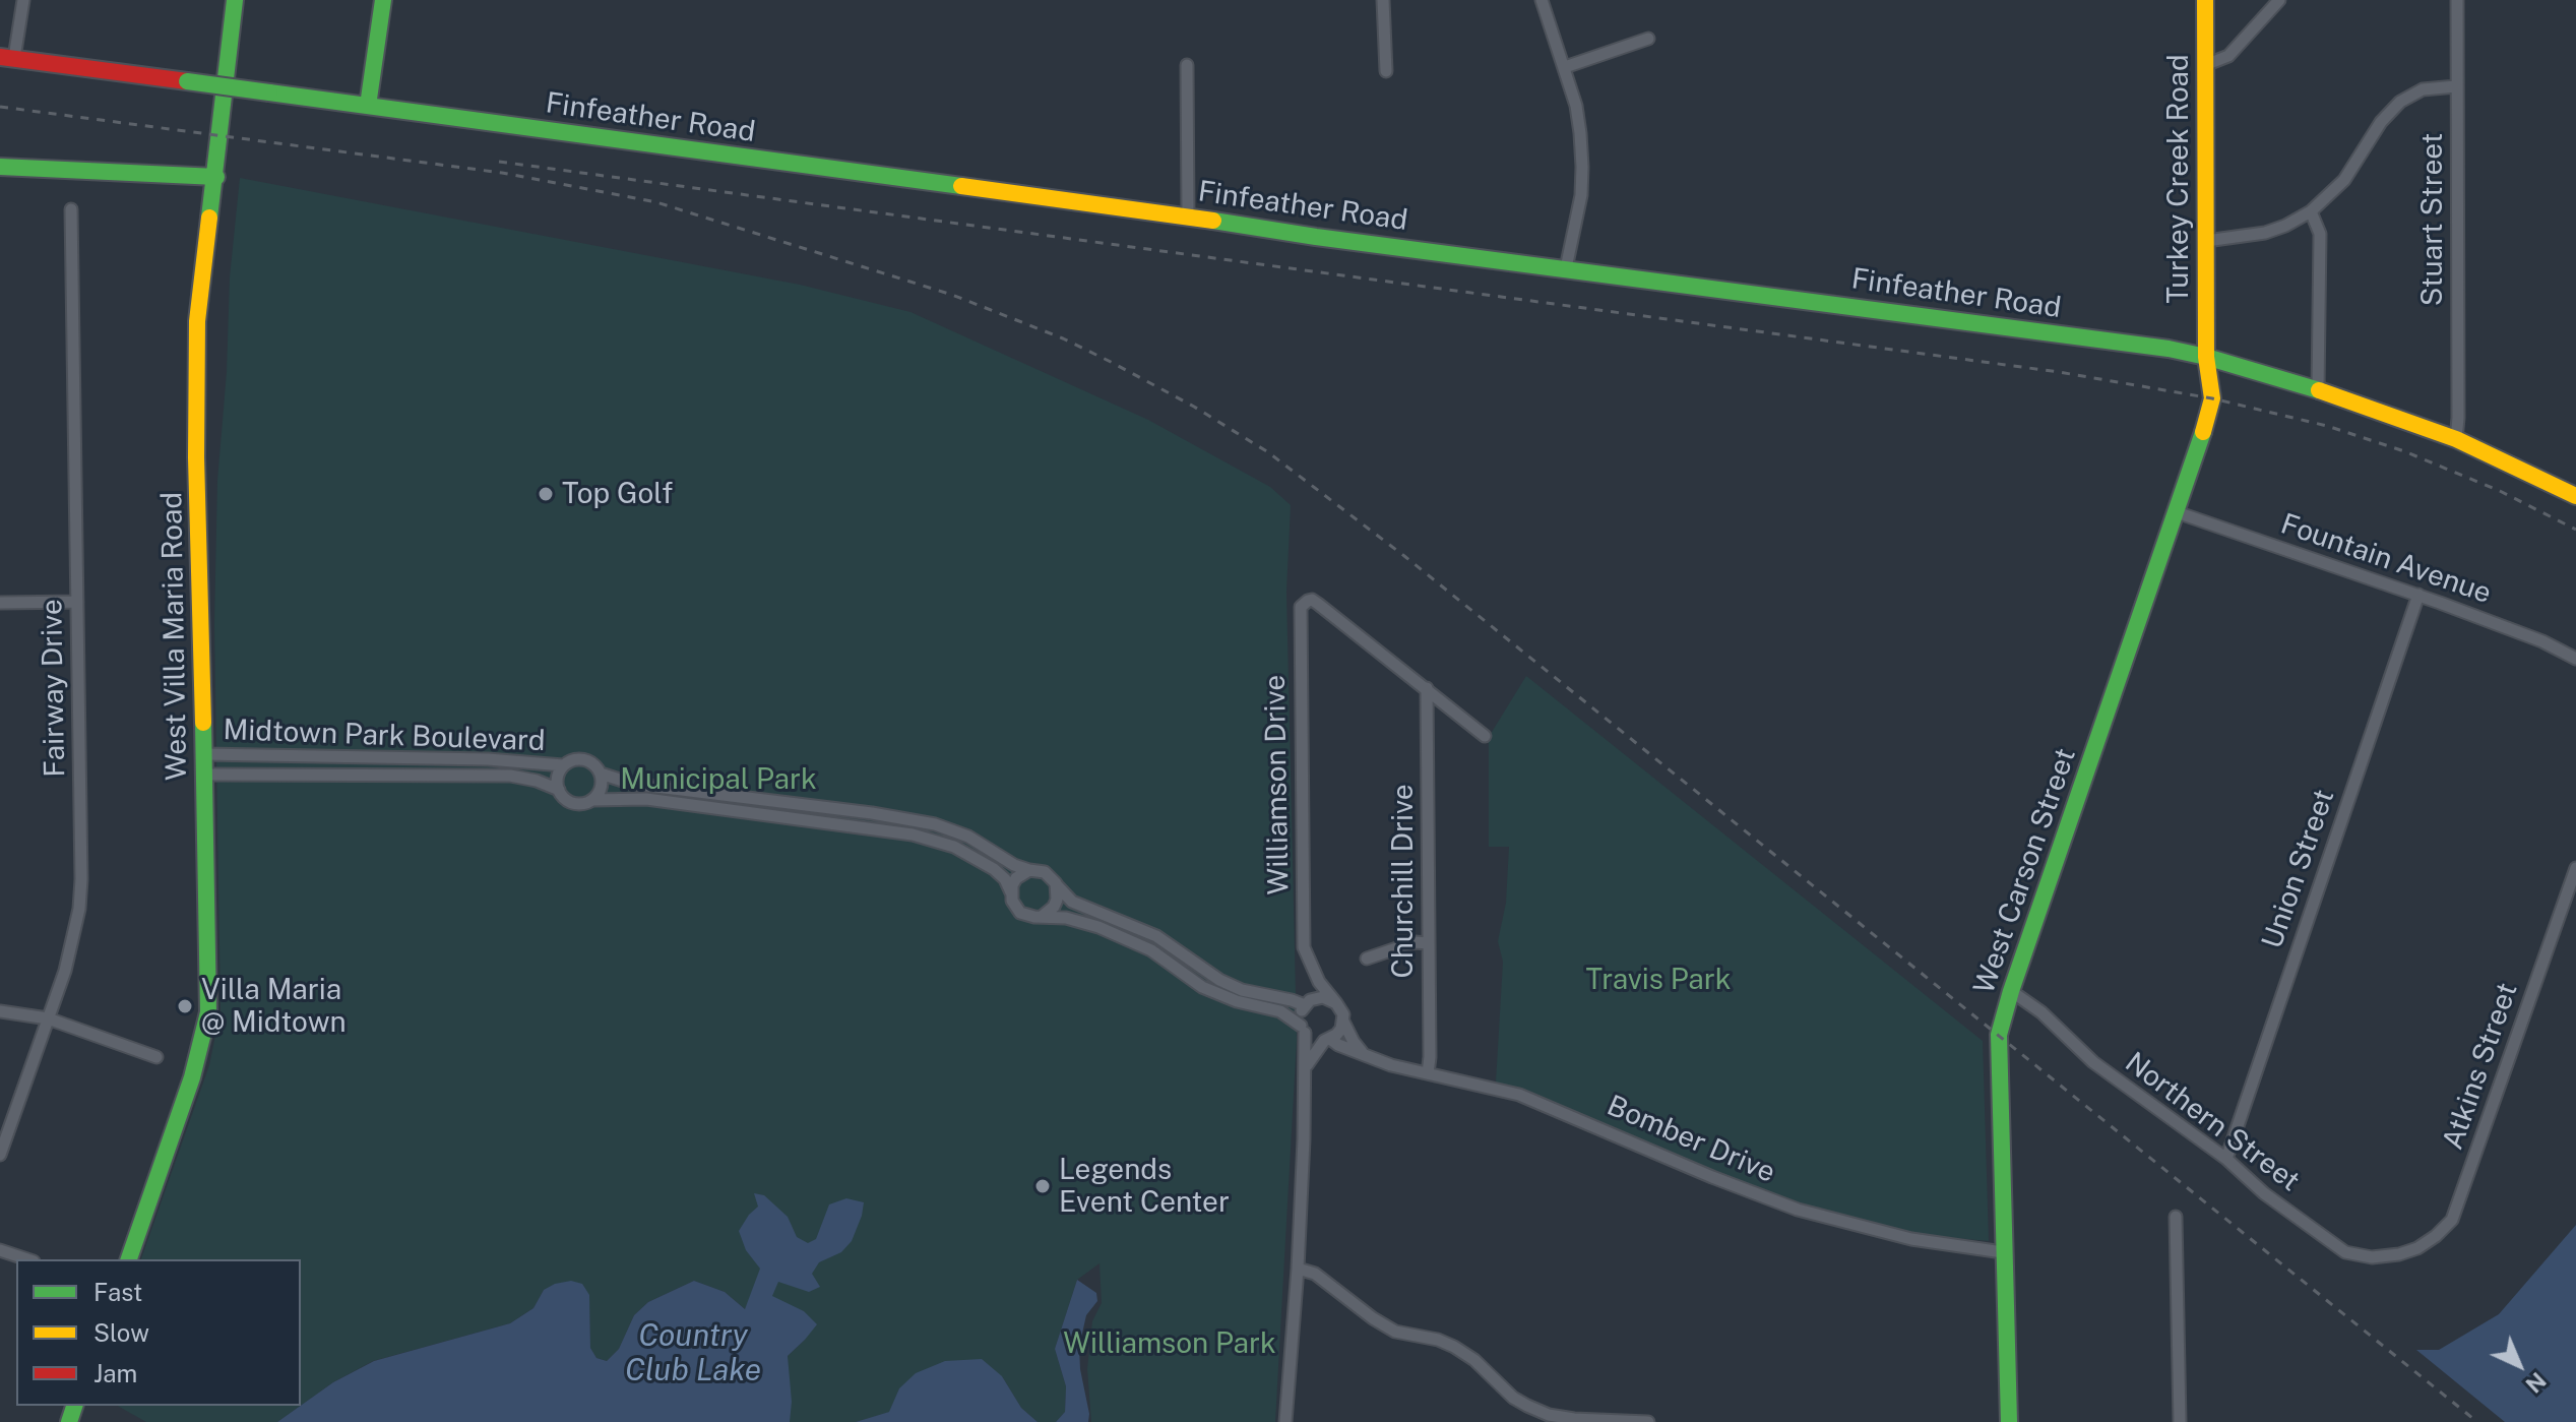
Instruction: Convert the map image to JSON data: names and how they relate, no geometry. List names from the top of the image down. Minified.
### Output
{"streets":{"street":["Finfeather Road","Turkey Creek Road","Stuart Street","Fountain Avenue","West Villa Maria Road","Fairway Drive","Midtown Park Boulevard","Williamson Drive","Union Street","West Carson Street","Churchill Drive","Atkins Street","Northern Street","Bomber Drive"]},"crossings":[["Finfeather Road","Turkey Creek Road"],["Finfeather Road","Stuart Street"],["Finfeather Road","West Carson Street"],["Turkey Creek Road","West Carson Street"],["Fountain Avenue","Union Street"],["Fountain Avenue","West Carson Street"],["West Villa Maria Road","Midtown Park Boulevard"],["Williamson Drive","Churchill Drive"],["Williamson Drive","Bomber Drive"],["Union Street","Northern Street"],["West Carson Street","Northern Street"],["West Carson Street","Bomber Drive"],["Churchill Drive","Bomber Drive"],["Atkins Street","Northern Street"]],"water":["Country Club Lake"],"parks":["Municipal Park","Travis Park","Williamson Park"],"places":["Top Golf","Villa Maria @ Midtown","Legends Event Center"],"legend":["Fast","Slow","Jam"],"north":"bottom right"}
